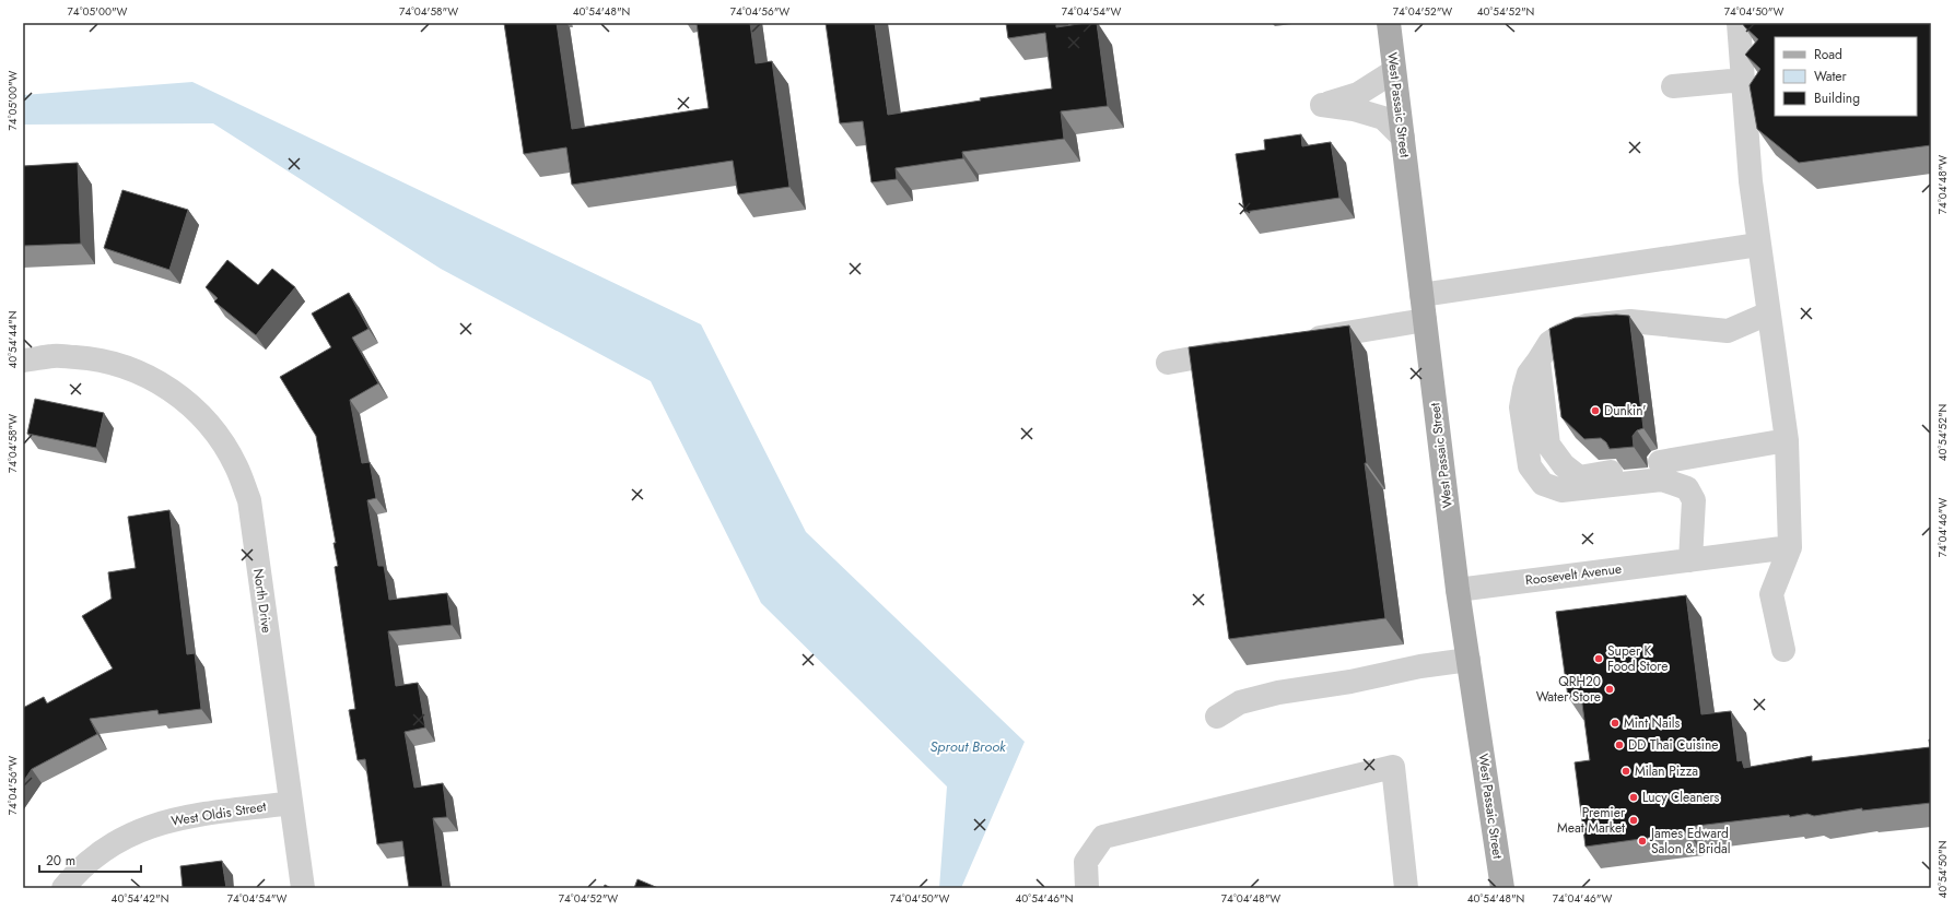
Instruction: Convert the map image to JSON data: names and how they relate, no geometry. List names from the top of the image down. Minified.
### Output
{"streets":{"main road":["West Passaic Street"],"street":["Roosevelt Avenue","North Drive","West Oldis Street"]},"crossings":[["West Passaic Street","Roosevelt Avenue"],["North Drive","West Oldis Street"]],"water":["Sprout Brook"],"places":["Dunkin'","Super K Food Store","QRH20 Water Store","Mint Nails","DD Thai Cuisine","Milan Pizza","Lucy Cleaners","Premier Meat Market","James Edward Salon & Bridal"],"legend":["Road","Water","Building"],"scale_bar":"20 m","coordinates":["74°05'00\"W","74°04'58\"W","40°54'48\"N","74°04'56\"W","74°04'54\"W","74°04'52\"W","40°54'52\"N","74°04'50\"W","74°04'48\"W","40°54'44\"N","74°04'46\"W","40°54'50\"N","40°54'42\"N","40°54'46\"N"]}
